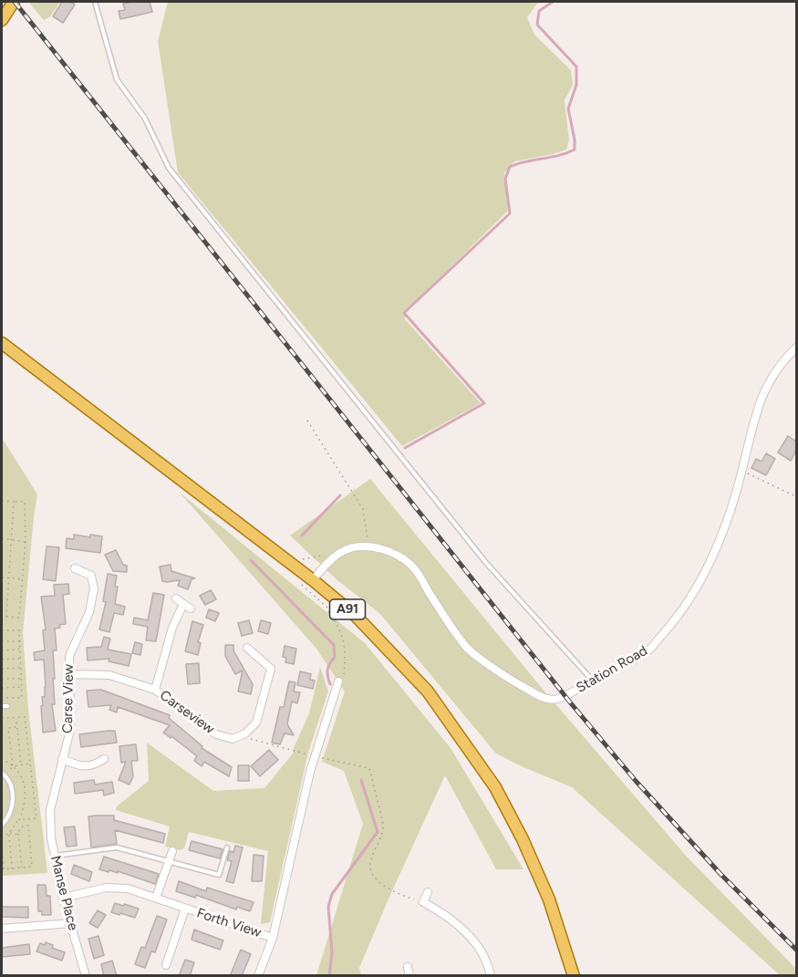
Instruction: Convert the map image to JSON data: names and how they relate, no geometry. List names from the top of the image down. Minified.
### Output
{"streets":{"main road":["A91"],"street":["Station Road","Carse View","Carseview","Manse Place","Forth View"]},"crossings":[["Carse View","Carseview"],["Carse View","Manse Place"],["Manse Place","Forth View"]]}
